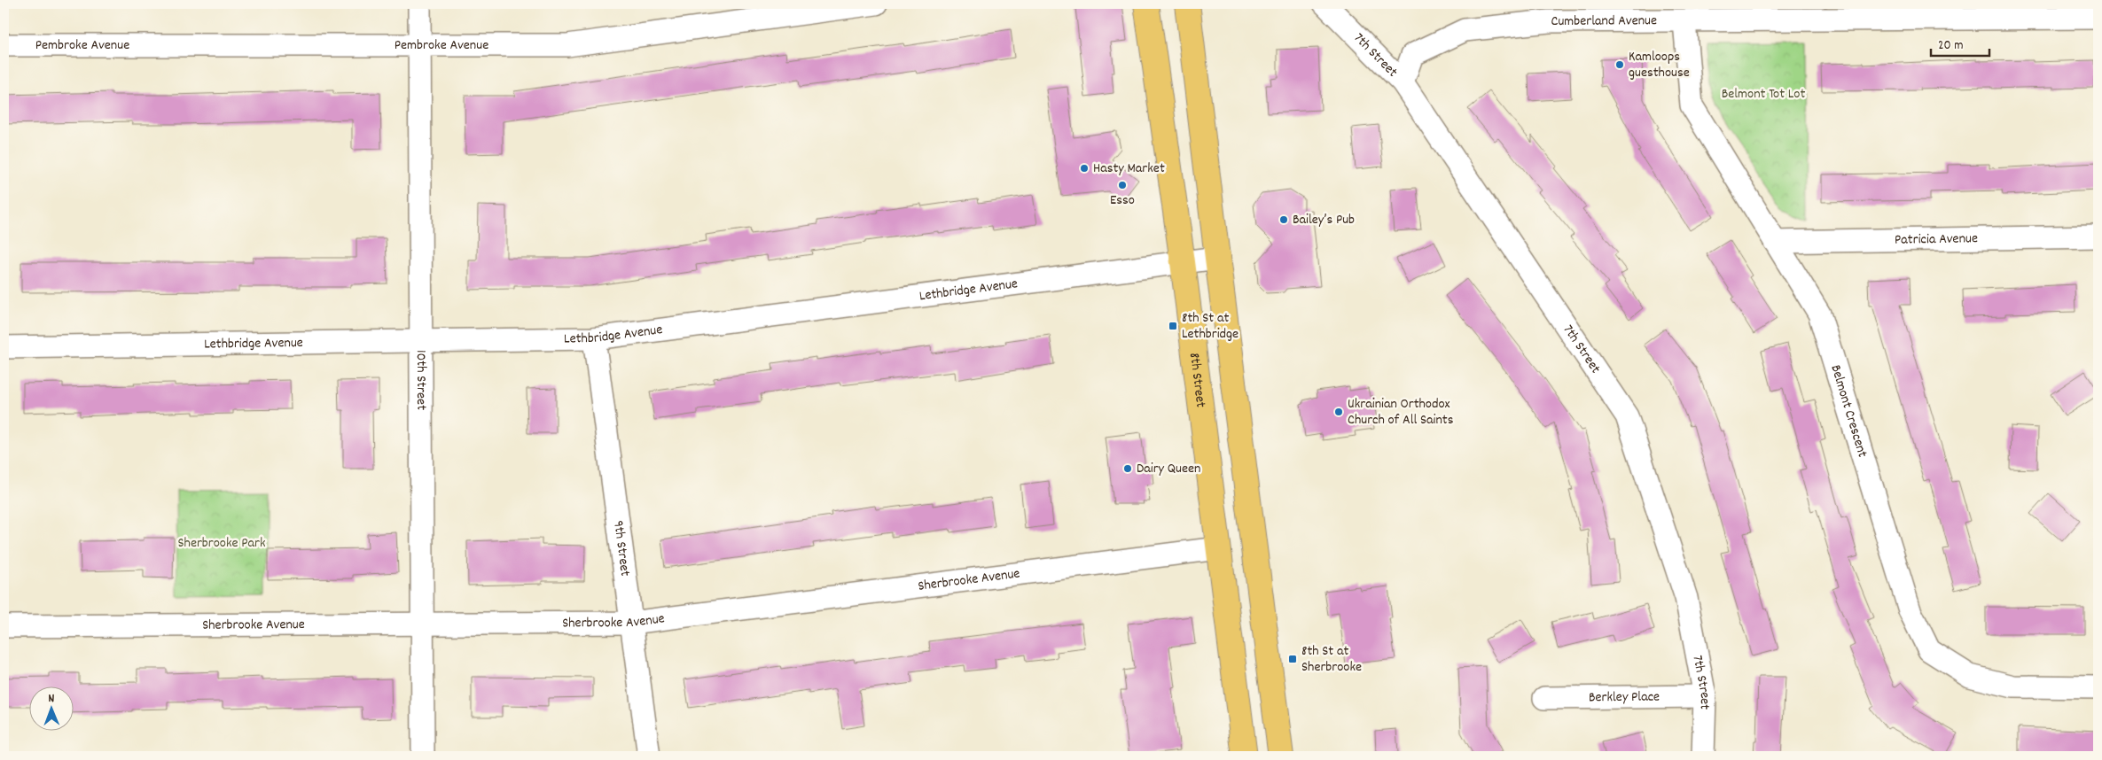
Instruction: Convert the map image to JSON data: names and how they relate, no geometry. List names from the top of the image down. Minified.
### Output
{"streets":{"main road":["8th Street"],"street":["Cumberland Avenue","Pembroke Avenue","7th Street","Patricia Avenue","Lethbridge Avenue","10th Street","Belmont Crescent","9th Street","Sherbrooke Avenue","Berkley Place"]},"crossings":[["Cumberland Avenue","7th Street"],["Cumberland Avenue","Belmont Crescent"],["Pembroke Avenue","10th Street"],["7th Street","Berkley Place"],["Patricia Avenue","Belmont Crescent"],["Lethbridge Avenue","10th Street"],["Lethbridge Avenue","8th Street"],["Lethbridge Avenue","9th Street"],["10th Street","Sherbrooke Avenue"],["8th Street","Sherbrooke Avenue"],["9th Street","Sherbrooke Avenue"]],"parks":["Belmont Tot Lot","Sherbrooke Park"],"places":{"other":["Kamloops guesthouse","Hasty Market","Esso","Bailey’s Pub","Ukrainian Orthodox Church of All Saints","Dairy Queen"],"transit":["8th St at Lethbridge","8th St at Sherbrooke"]},"scale_bar":"20 m","north":"top"}
